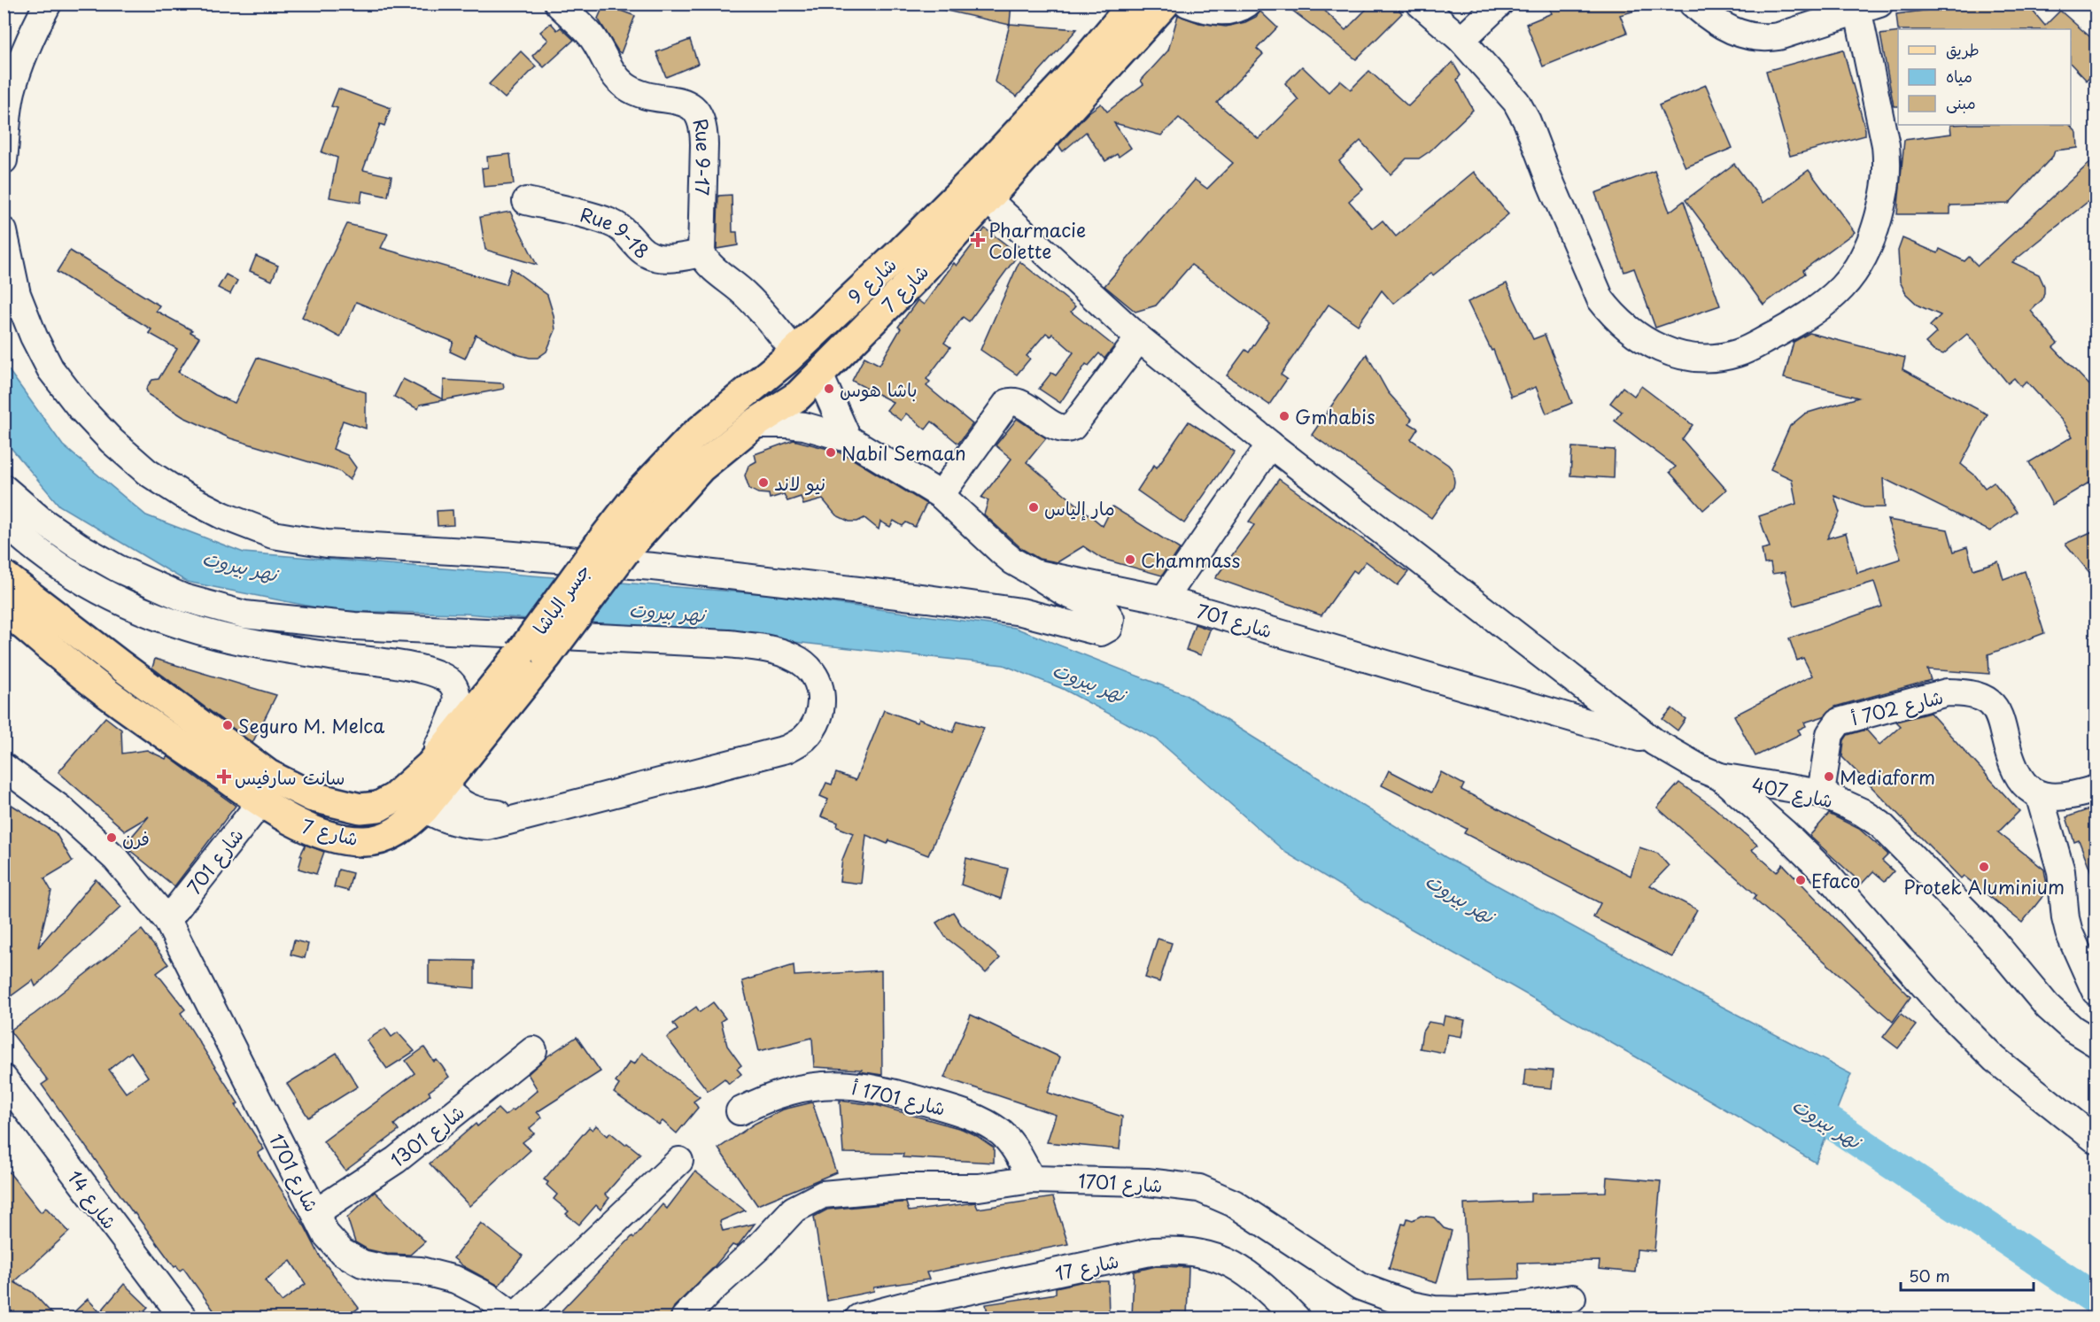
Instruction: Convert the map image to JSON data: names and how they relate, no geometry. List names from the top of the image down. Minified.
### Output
{"streets":{"main road":["شارع 9","شارع 7","جسر الباشا"],"street":["Rue 9-17","Rue 9-18","شارع 701","شارع 702 أ","شارع 407","شارع 1701 أ","شارع 1301","شارع 1701","شارع 14","شارع 17"]},"crossings":[["Rue 9-17","Rue 9-18"],["شارع 9","شارع 7"],["شارع 9","جسر الباشا"],["شارع 7","جسر الباشا"],["شارع 7","شارع 701"],["شارع 701","شارع 407"],["شارع 701","شارع 1701"],["شارع 702 أ","شارع 407"],["شارع 1701 أ","شارع 1701"],["شارع 1301","شارع 1701"]],"water":["نهر بيروت"],"places":{"health":["Pharmacie Colette","سانت سارفيس"],"other":["باشا هوس","Gmhabis","Nabil Semaan","نيو لاند","مار إلياس","Chammass","Seguro M. Melca","Mediaform","فرن","Protek Aluminium","Efaco"]},"legend":["طريق","مياه","مبنى"],"scale_bar":"50 m"}
